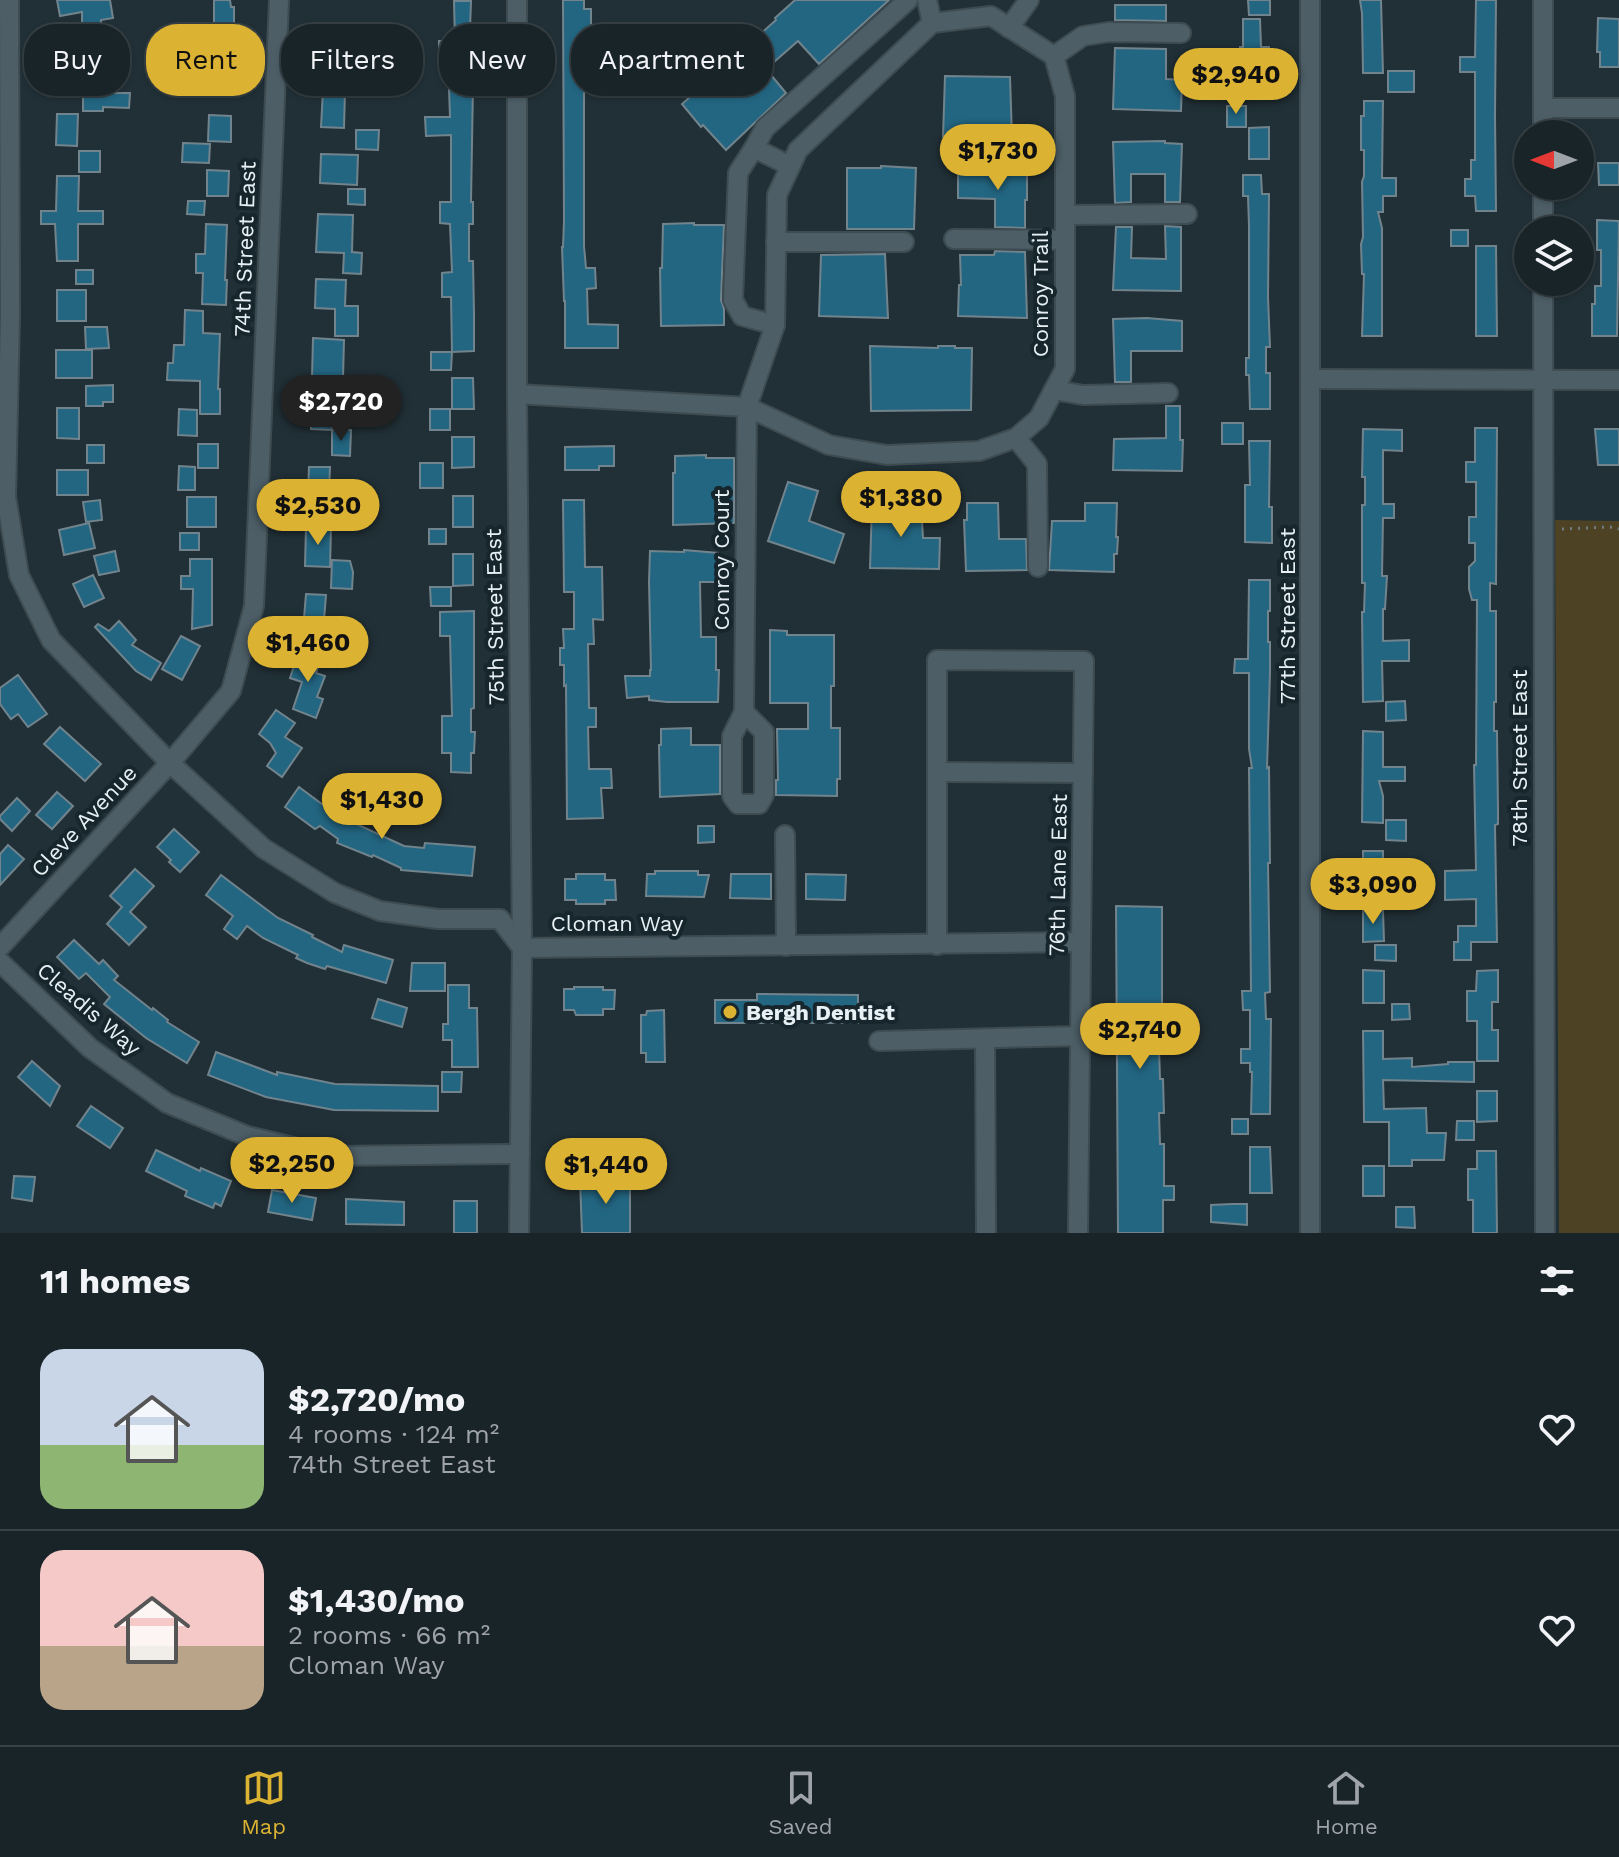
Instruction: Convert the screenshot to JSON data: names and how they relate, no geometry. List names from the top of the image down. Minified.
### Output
{"streets":{"street":["74th Street East","Conroy Trail","Conroy Court","77th Street East","75th Street East","78th Street East","Cleve Avenue","76th Lane East","Cloman Way","Cleadis Way"]},"crossings":[["74th Street East","Cleve Avenue"],["74th Street East","Cloman Way"],["Conroy Trail","Conroy Court"],["Conroy Trail","75th Street East"],["75th Street East","Cloman Way"],["75th Street East","Cleadis Way"],["Cleve Avenue","Cloman Way"],["76th Lane East","Cloman Way"]],"places":["Bergh Dentist"],"north":"left","page":{"chip":["Buy","Rent","Filters","New","Apartment"],"price":["$2,940","$1,730","$2,720","$1,380","$2,530","$1,460","$1,430","$3,090","$2,740","$2,250","$1,440"],"heading":"11 homes","list":[{"name":"$2,720/mo","note":"4 rooms · 124 m² · 74th Street East"},{"name":"$1,430/mo","note":"2 rooms · 66 m² · Cloman Way"}],"tabs":["Map","Saved","Home"]}}
